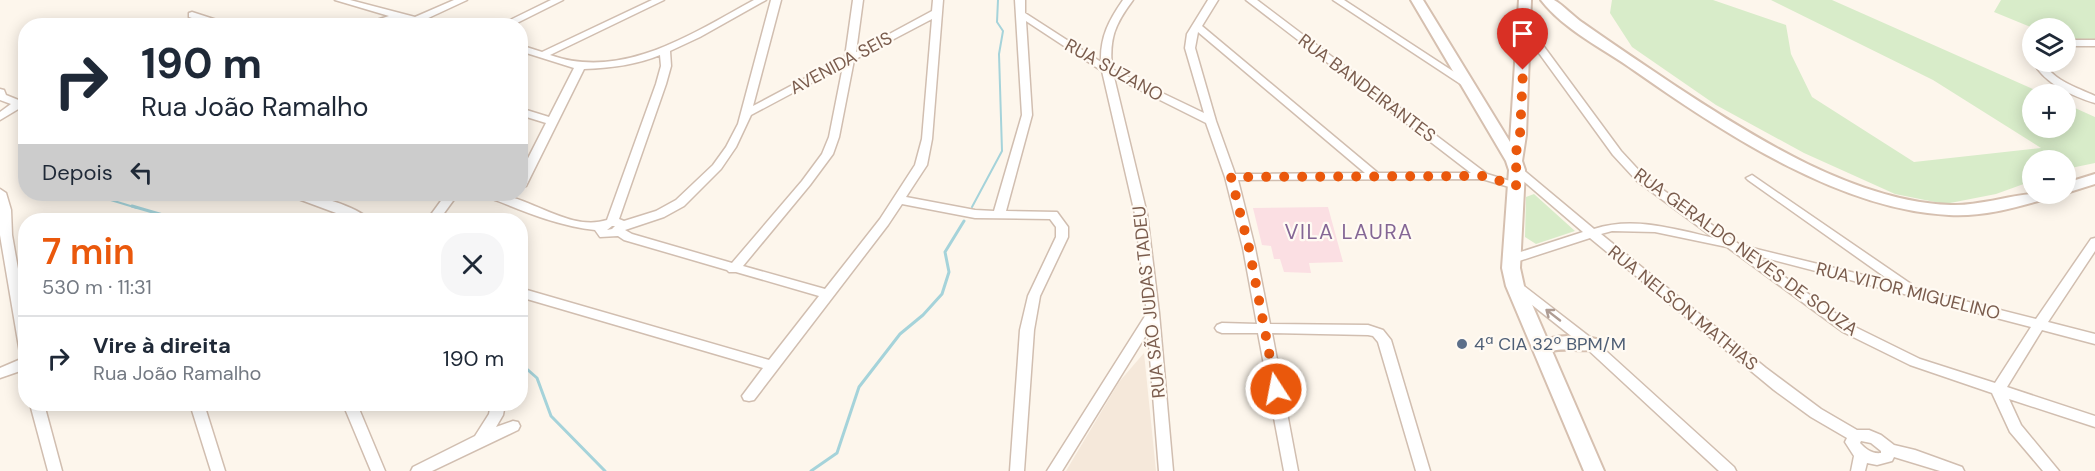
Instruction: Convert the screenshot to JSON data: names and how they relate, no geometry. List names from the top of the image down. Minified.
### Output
{"streets":{"street":["AVENIDA SEIS","RUA SUZANO","RUA BANDEIRANTES","RUA GERALDO NEVES DE SOUZA","RUA VITOR MIGUELINO","RUA SÃO JUDAS TADEU","RUA NELSON MATHIAS"]},"crossings":[["RUA SUZANO","RUA SÃO JUDAS TADEU"],["RUA GERALDO NEVES DE SOUZA","RUA VITOR MIGUELINO"],["RUA VITOR MIGUELINO","RUA NELSON MATHIAS"]],"districts":["VILA LAURA"],"places":["4ª CIA 32º BPM/M"],"page":{"map_buttons":["+","−"],"turn":["190 m","Rua João Ramalho"],"then":"Depois","heading":["7 min","530 m · 11:31"],"list":[{"name":"Vire à direita","note":"Rua João Ramalho","value":"190 m"}]}}
